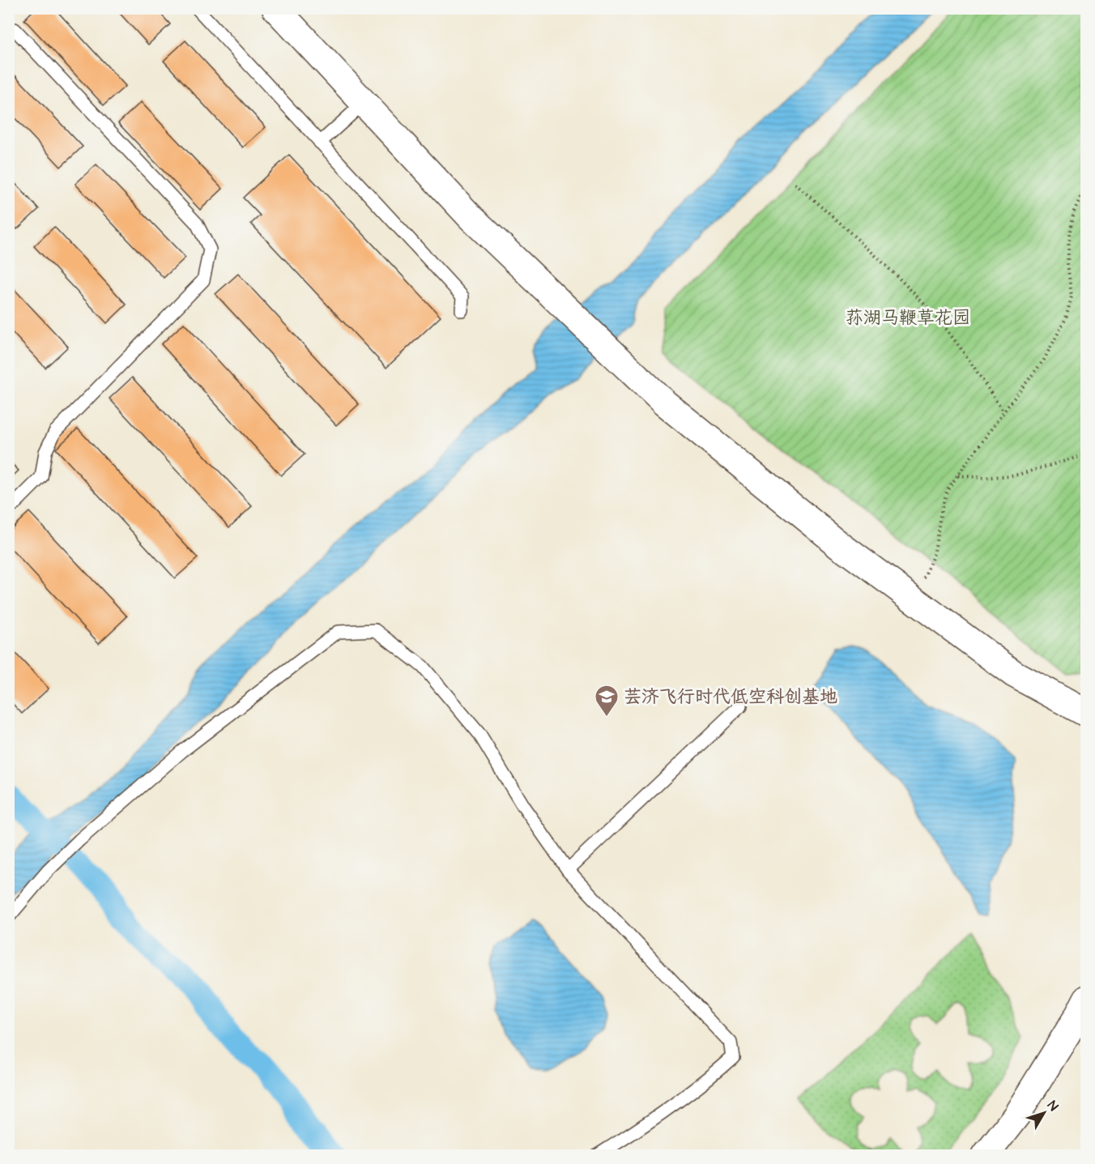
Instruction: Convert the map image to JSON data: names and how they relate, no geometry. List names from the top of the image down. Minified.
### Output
{"parks":["荪湖马鞭草花园"],"places":{"school or university":["芸济飞行时代低空科创基地"]},"north":"top right"}
